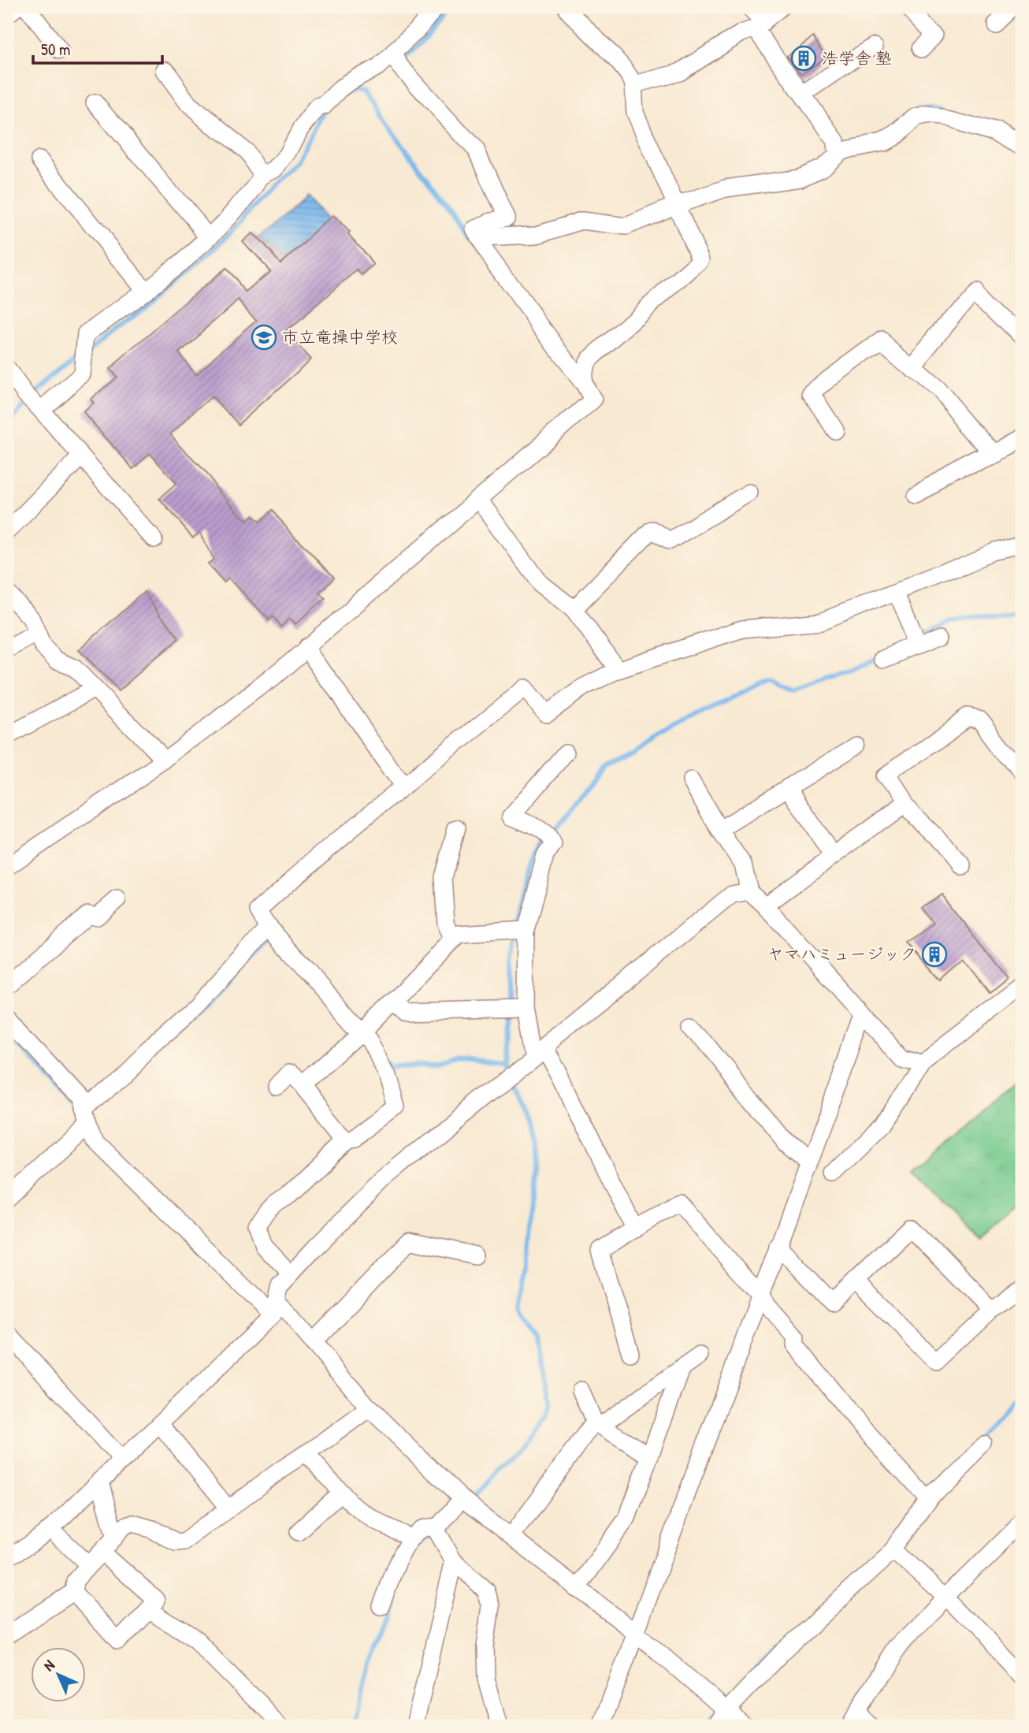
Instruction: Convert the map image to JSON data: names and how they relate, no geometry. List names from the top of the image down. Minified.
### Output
{"places":{"building":["浩学舎 塾","ヤマハミュージック"],"school or university":["市立竜操中学校"]},"scale_bar":"50 m","north":"top left"}
